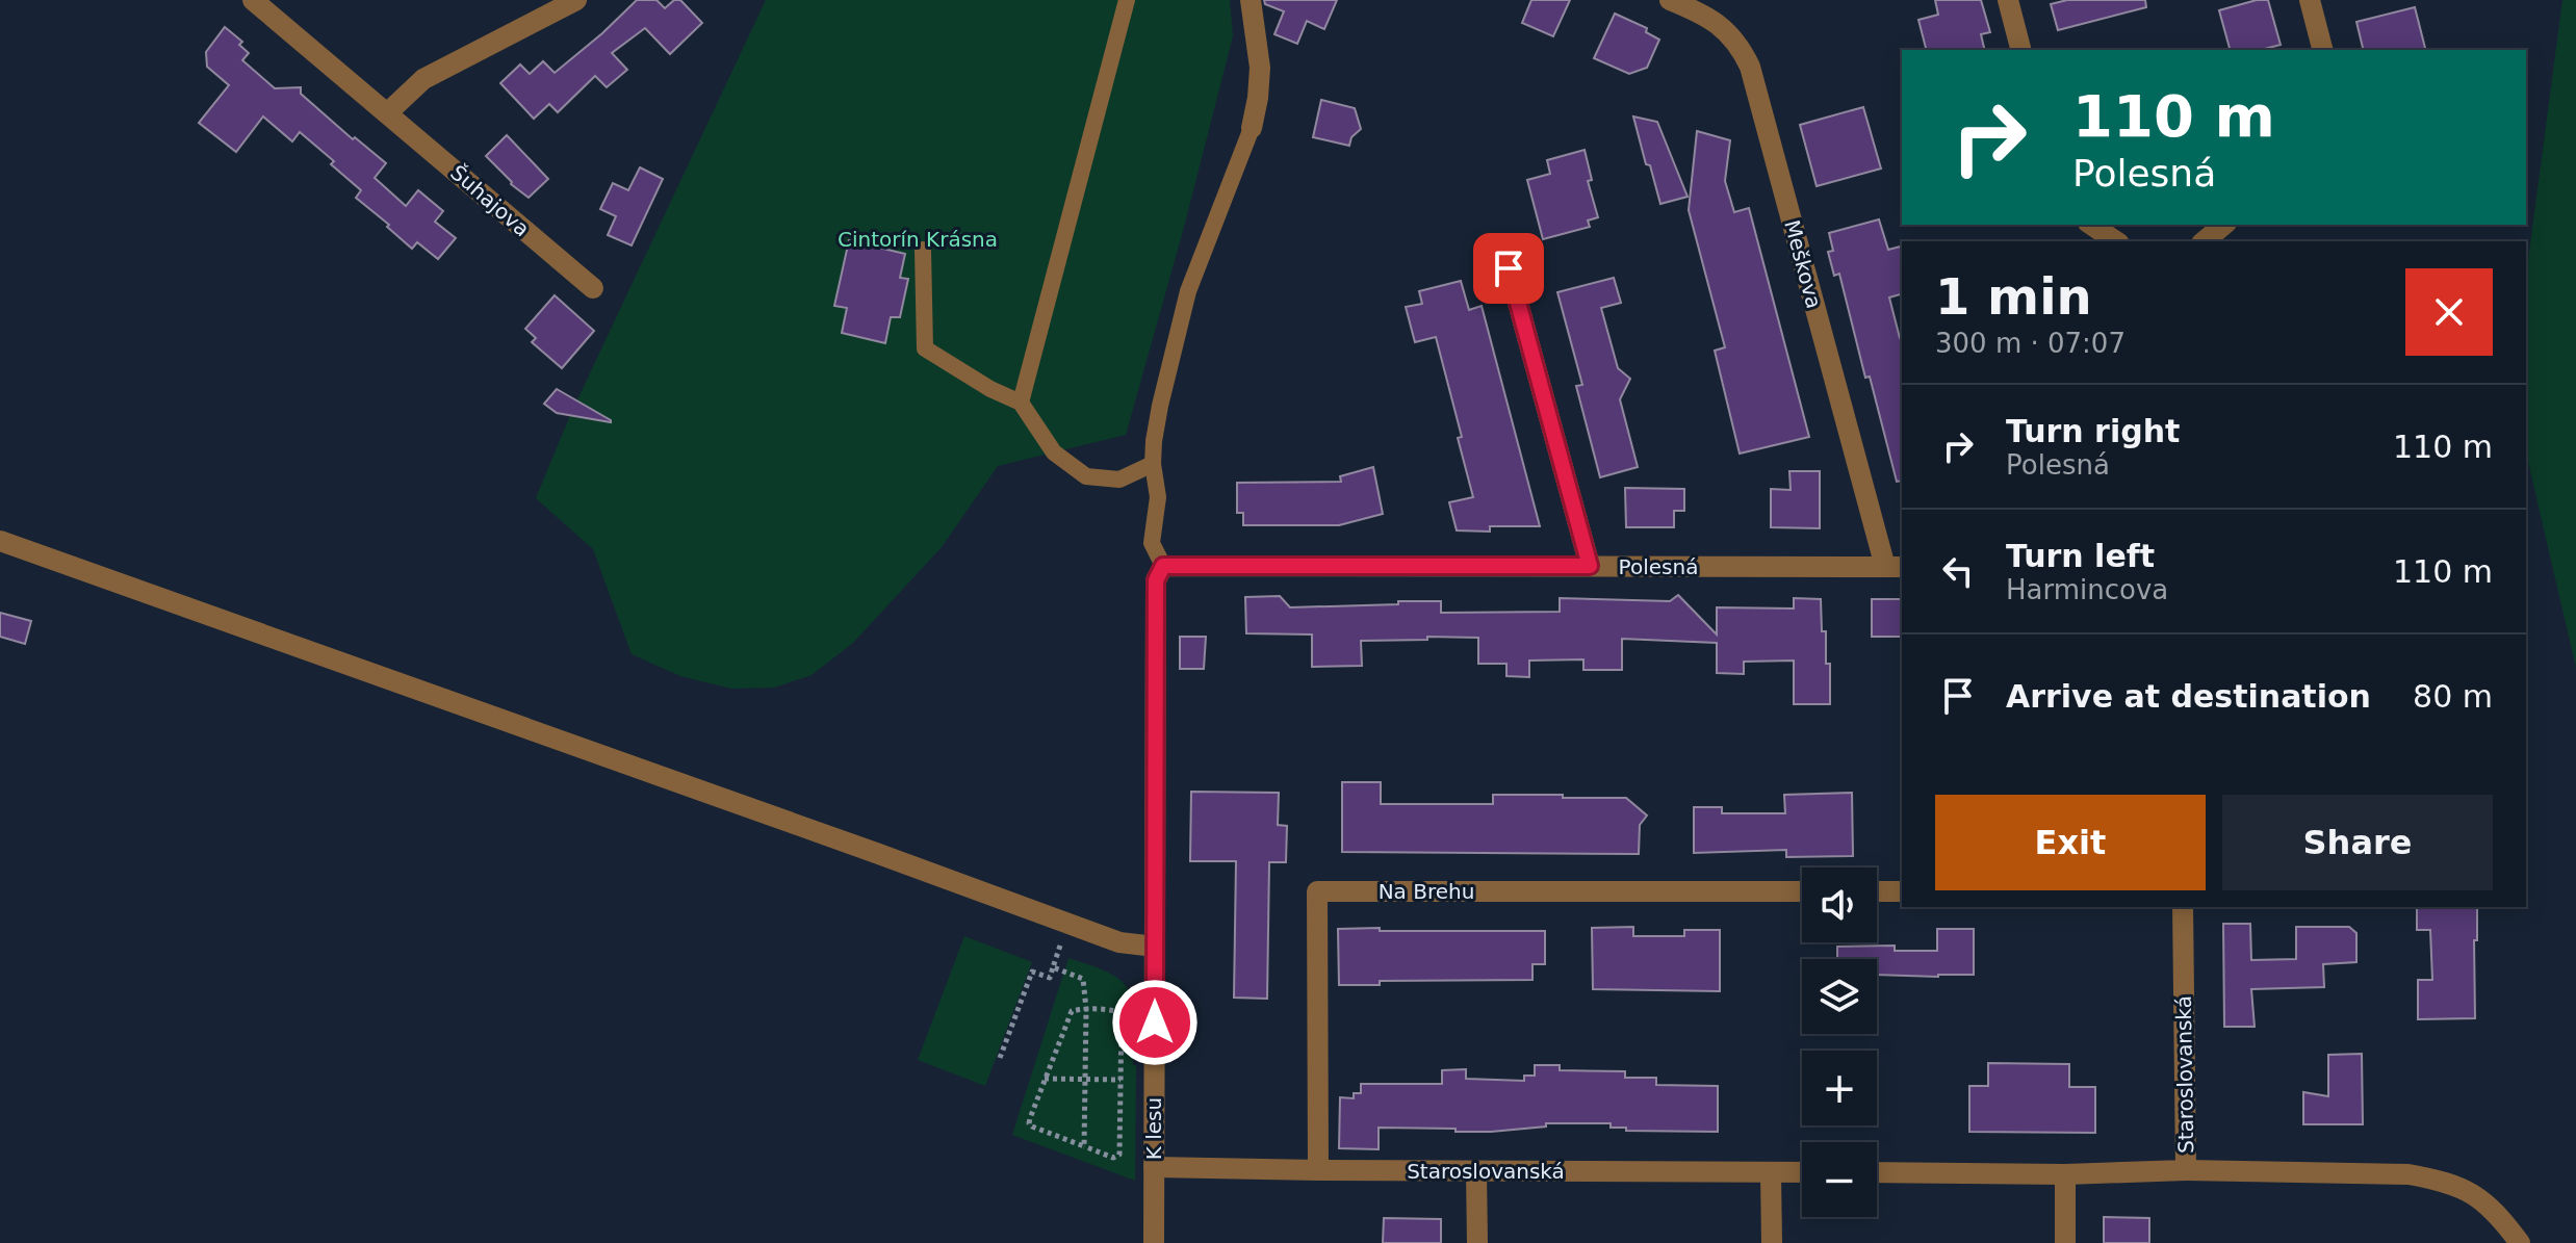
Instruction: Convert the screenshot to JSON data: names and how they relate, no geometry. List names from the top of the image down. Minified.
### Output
{"streets":{"street":["Šuhajova","Meškova","Polesná","Na Brehu","Staroslovanská","K lesu"]},"crossings":[["Meškova","Polesná"],["Polesná","K lesu"],["Na Brehu","Staroslovanská"],["Staroslovanská","K lesu"]],"parks":["Cintorín Krásna"],"page":{"turn":["110 m","Polesná"],"heading":["1 min","300 m · 07:07"],"list":[{"name":"Turn right","note":"Polesná","value":"110 m"},{"name":"Turn left","note":"Harmincova","value":"110 m"},{"name":"Arrive at destination","value":"80 m"}],"buttons":["Exit","Share"],"map_buttons":["+","−"]}}
